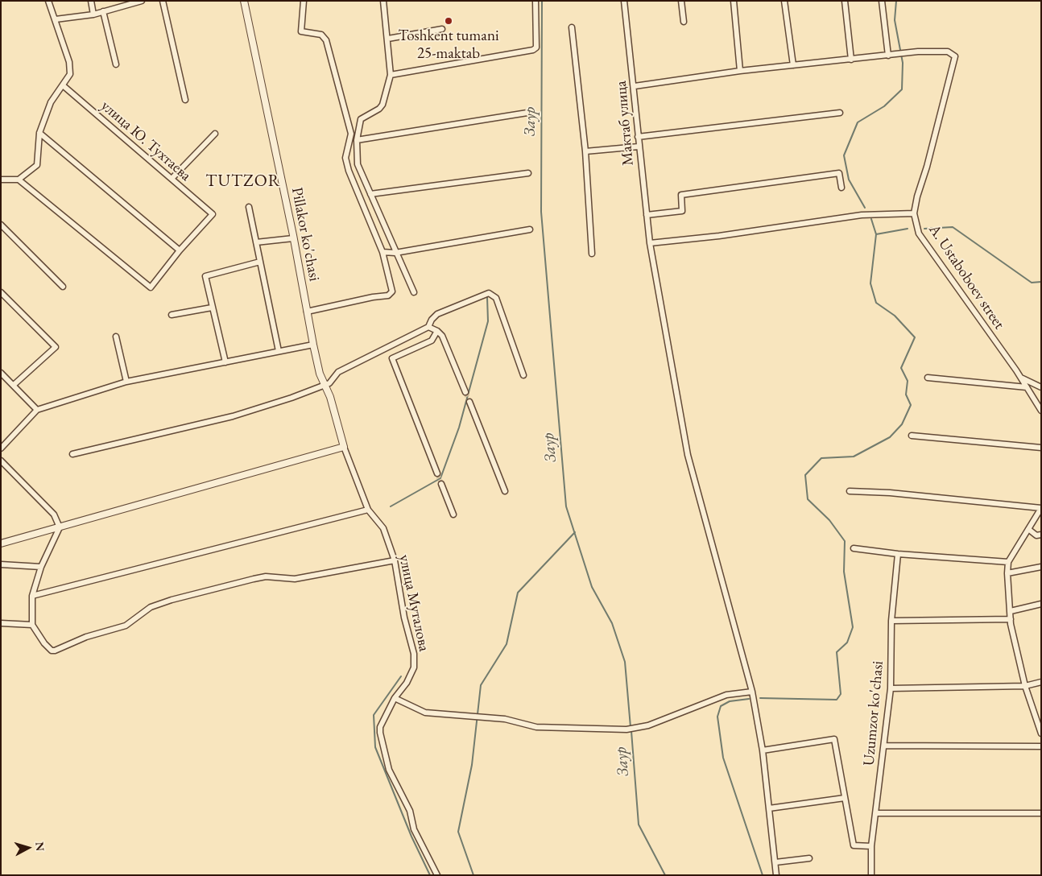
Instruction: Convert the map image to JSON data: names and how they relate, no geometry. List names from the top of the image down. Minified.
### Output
{"streets":{"street":["Мактаб улица","улица Ю. Тухтаева","Pillakor ko'chasi","A. Ustaboboev street","улица Муталова","Uzumzor ko'chasi"]},"crossings":[["Pillakor ko'chasi","улица Муталова"]],"districts":["TUTZOR"],"water":["Заур"],"places":["Toshkent tumani 25-maktab"],"north":"right"}
